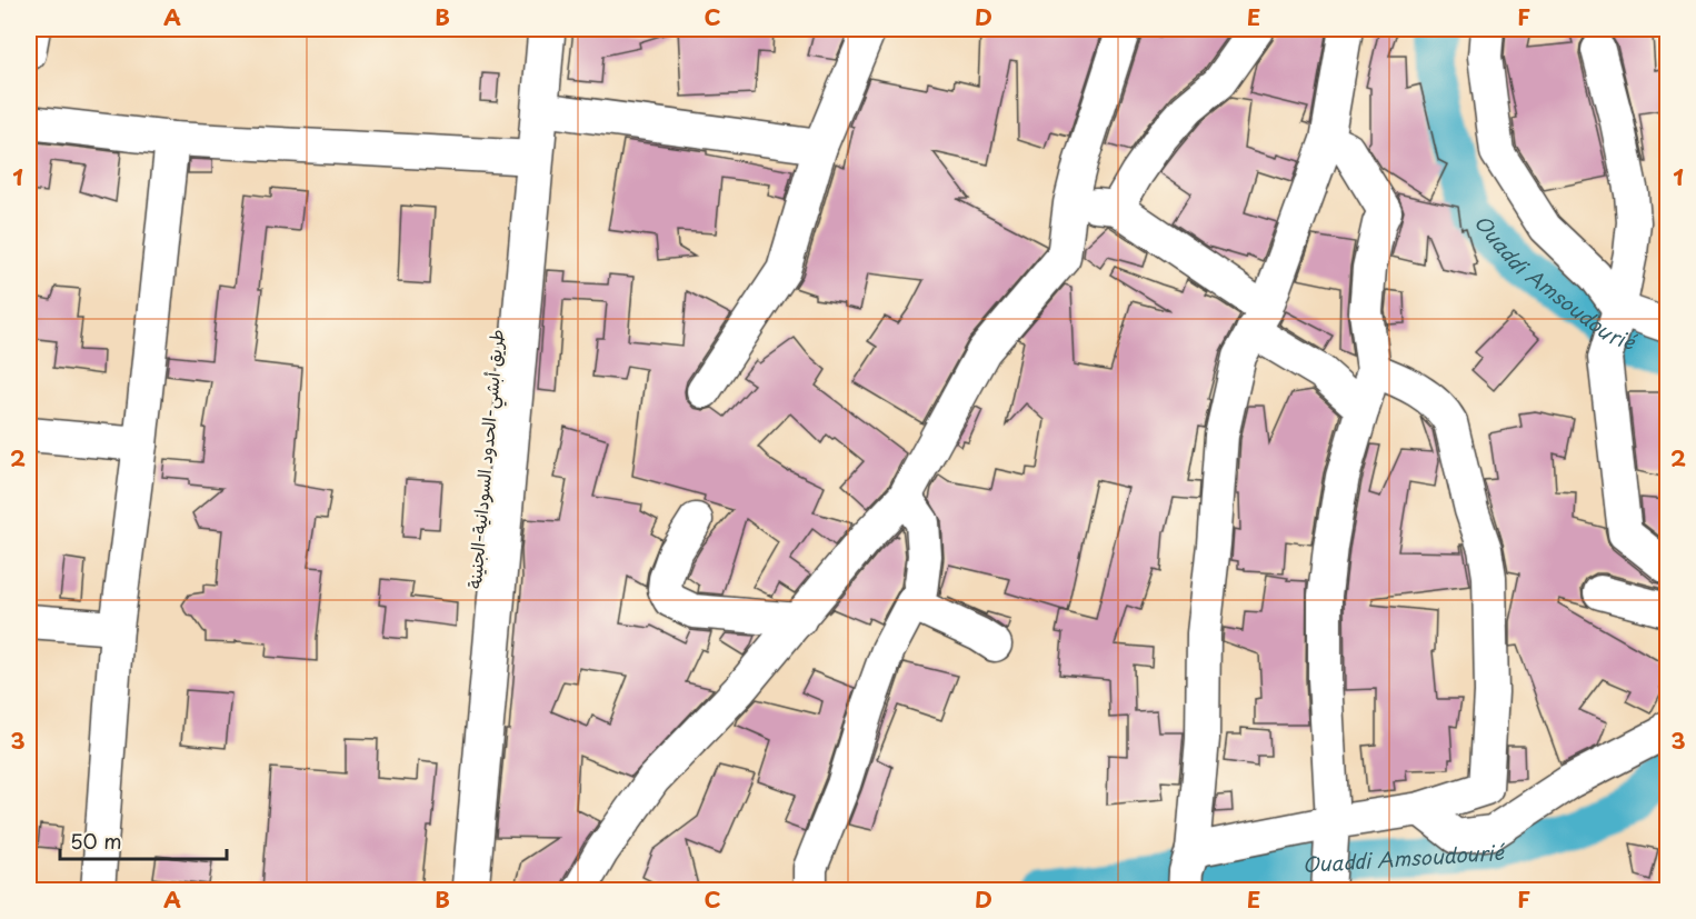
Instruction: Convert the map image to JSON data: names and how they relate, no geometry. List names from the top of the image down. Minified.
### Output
{"streets":{"highway":["طريق أبشي-الحدود السودانية-الجنينة"]},"water":["Ouaddi Amsoudourié"],"scale_bar":"50 m","grid":{"columns":["A","B","C","D","E","F"],"rows":["1","2","3"]}}
